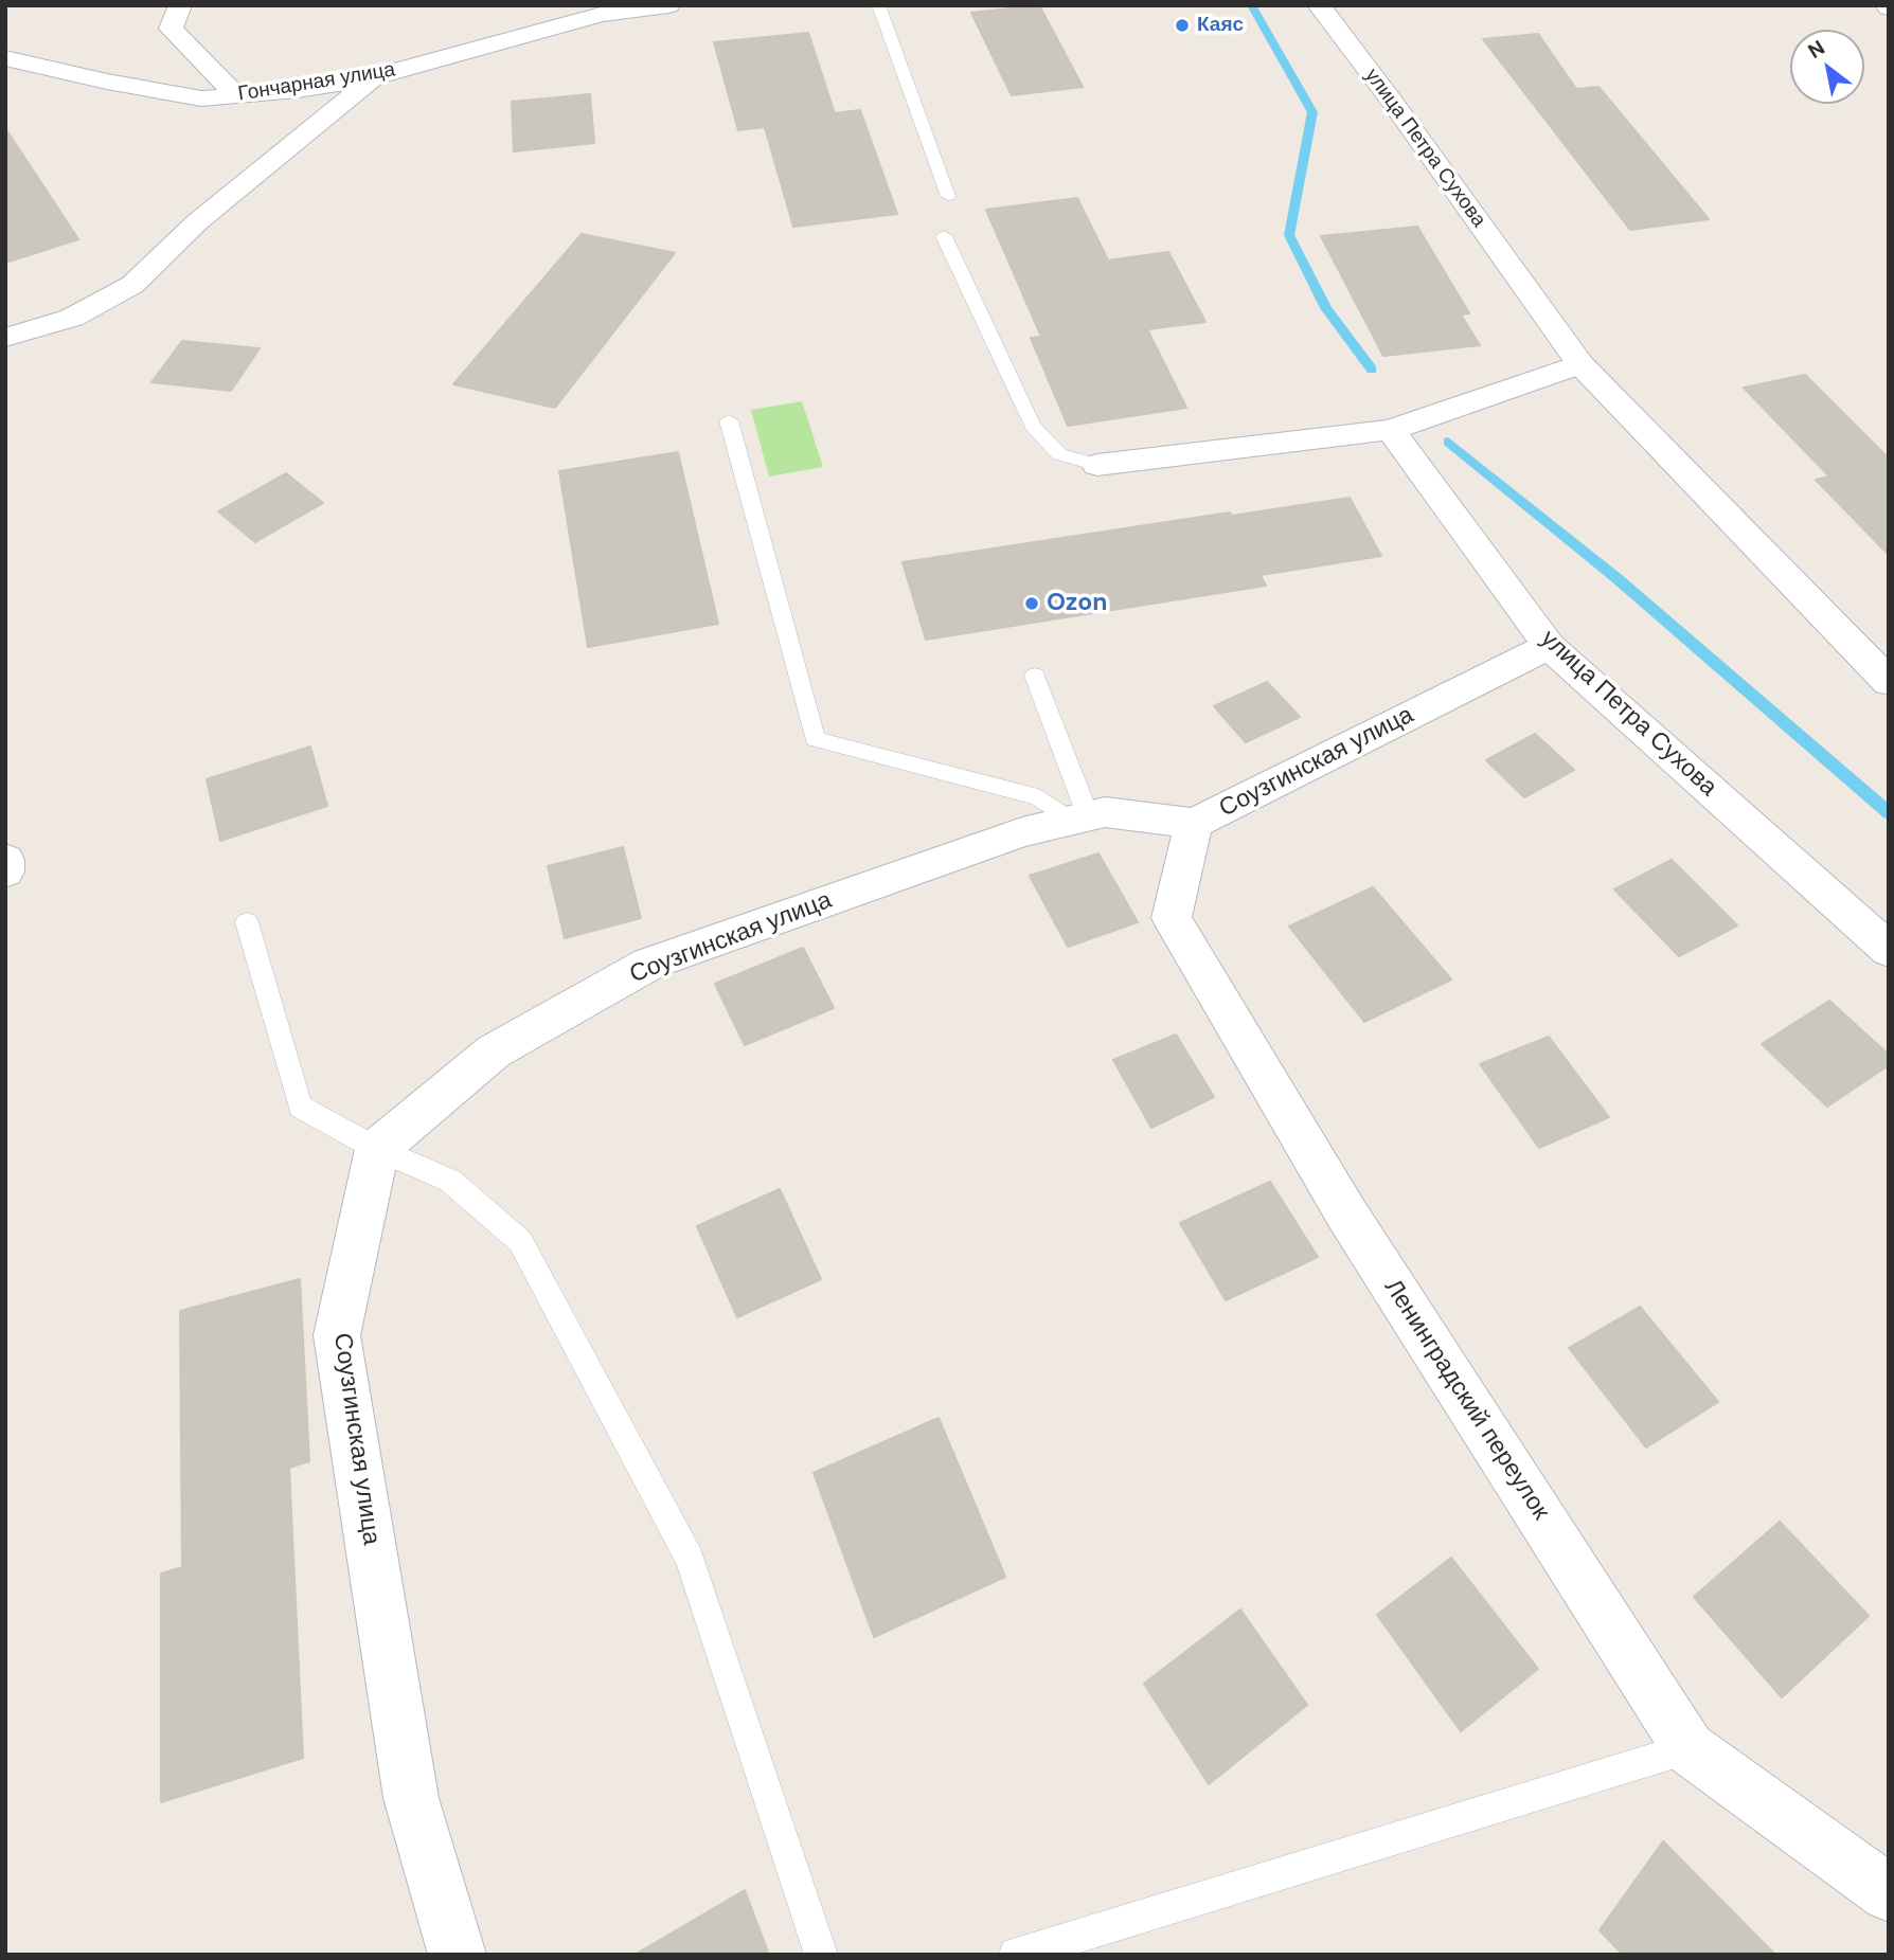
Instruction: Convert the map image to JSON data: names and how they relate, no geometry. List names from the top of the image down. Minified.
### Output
{"streets":{"street":["Гончарная улица","улица Петра Сухова","Соузгинская улица","Ленинградский переулок"]},"crossings":[["улица Петра Сухова","Соузгинская улица"],["Соузгинская улица","Ленинградский переулок"]],"places":["Каяс","Ozon"],"north":"top left"}
